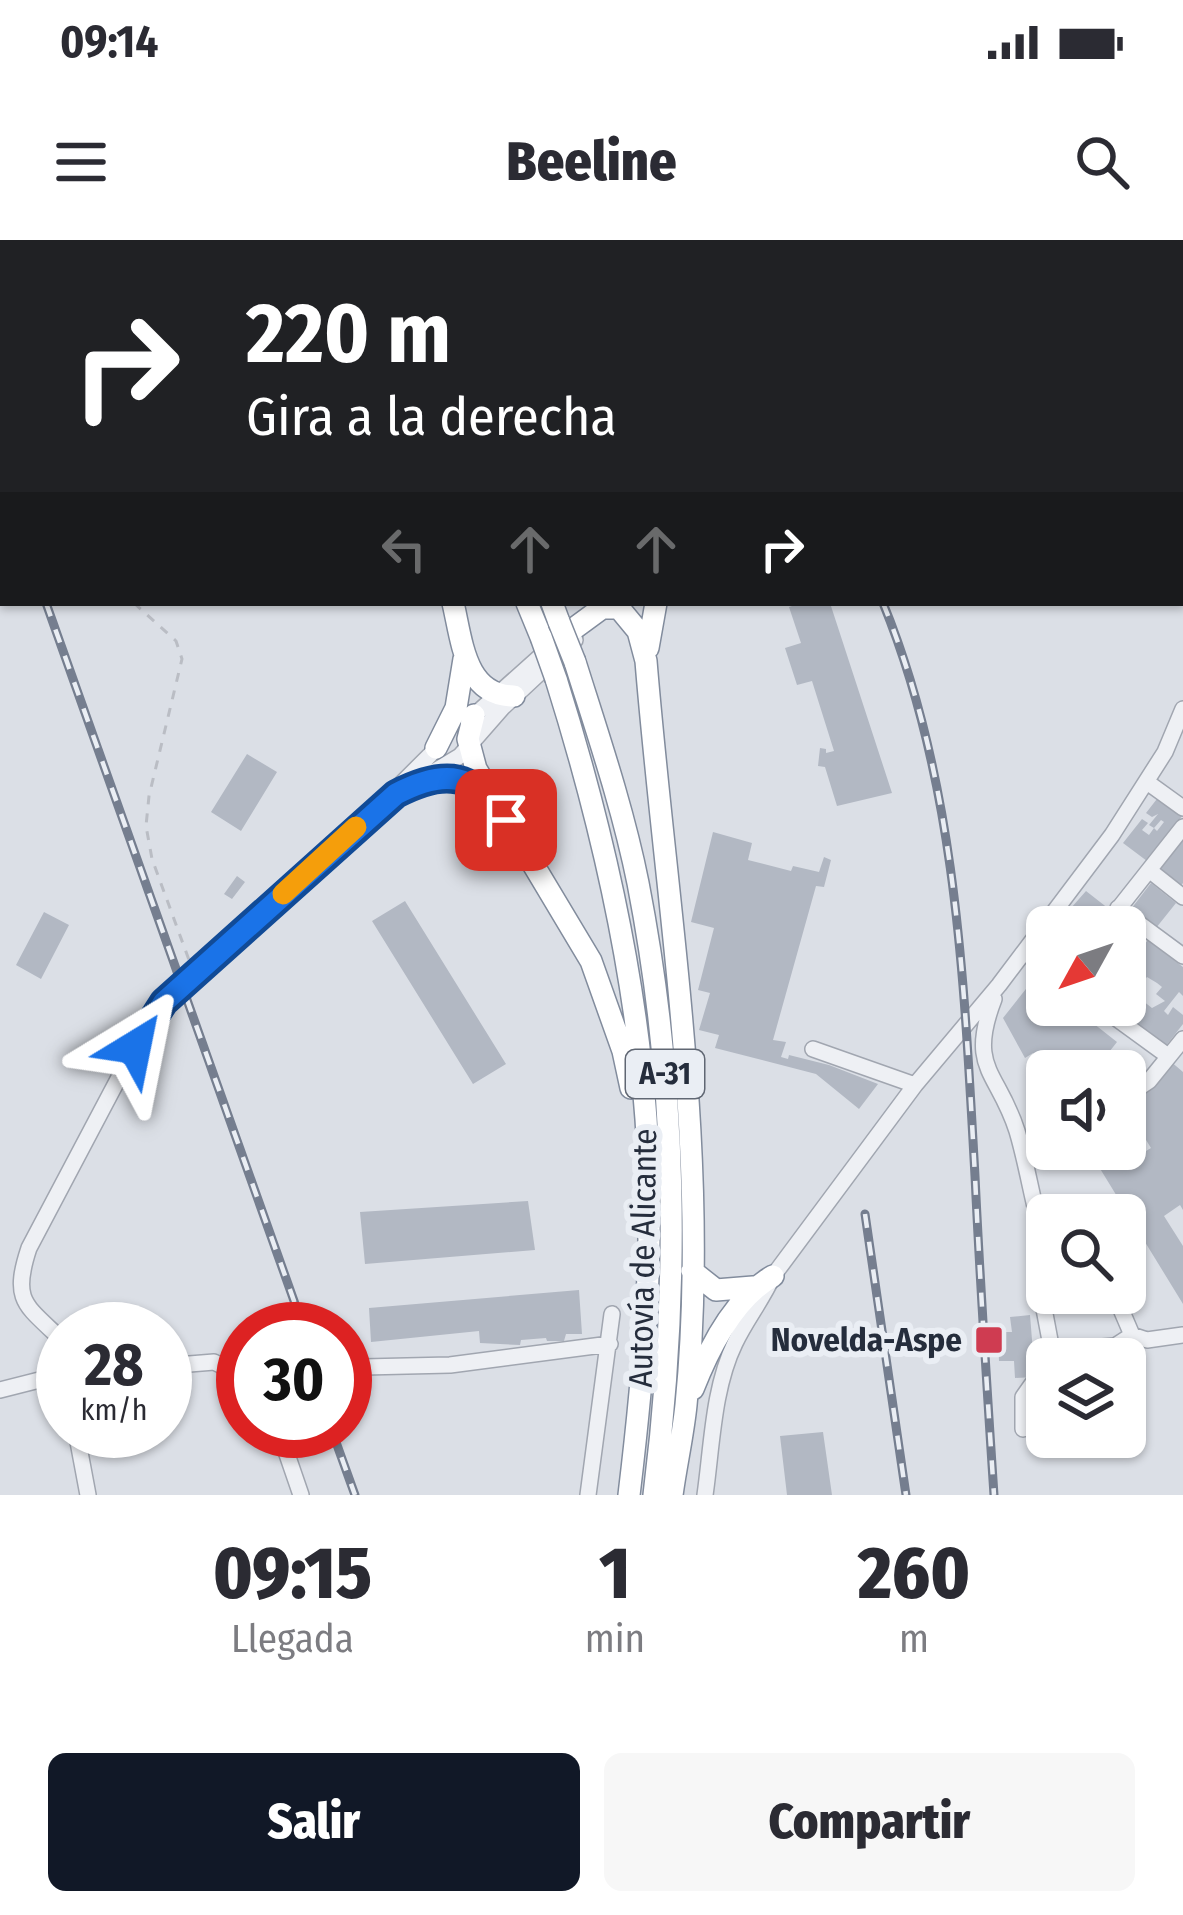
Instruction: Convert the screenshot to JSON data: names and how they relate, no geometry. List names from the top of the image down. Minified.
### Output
{"streets":{"highway":["A-31","Autovía de Alicante"]},"places":{"transit":["Novelda-Aspe"]},"north":"bottom left","page":{"status":"09:14","header":"Beeline","turn":["220 m","Gira a la derecha"],"speed":"28 km/h","limit":"30","eta":["09:15","Llegada","1","min","260","m"],"buttons":["Salir","Compartir"]}}
